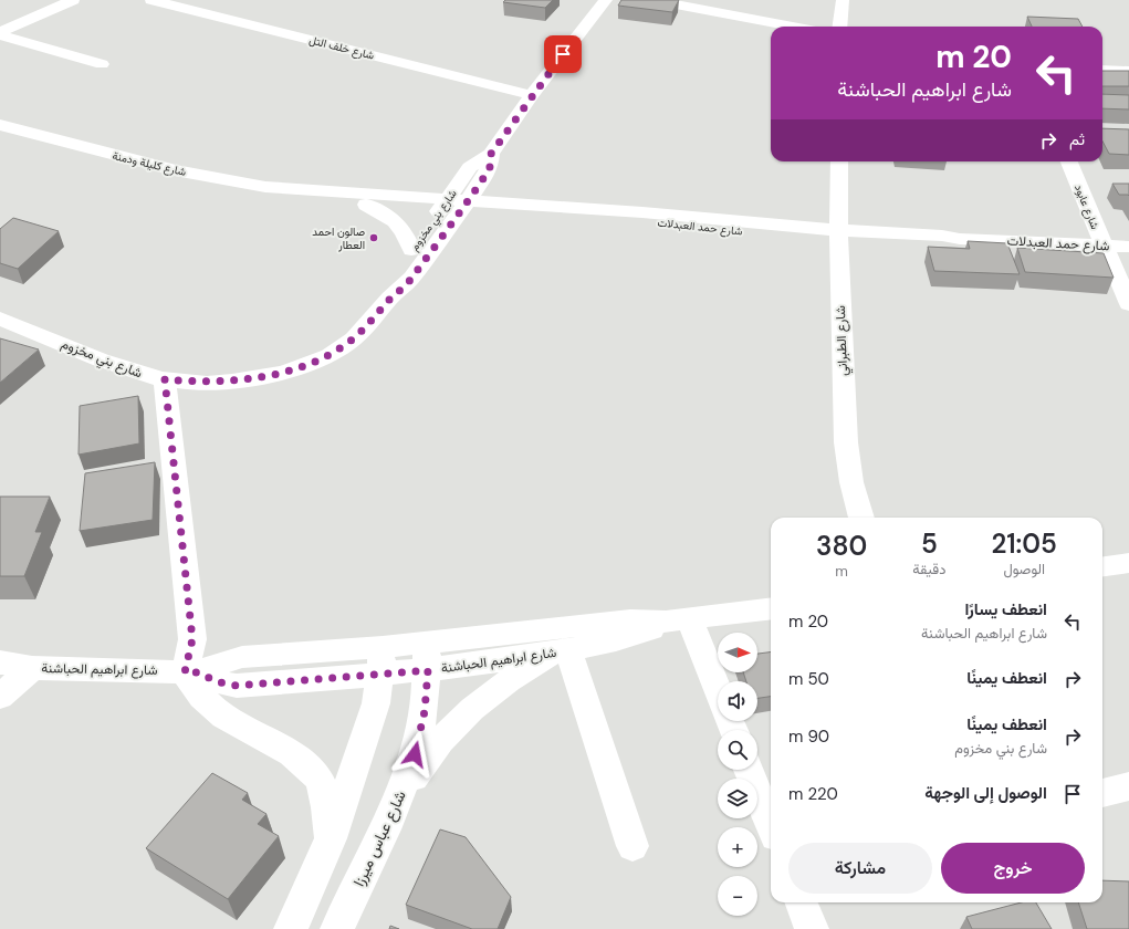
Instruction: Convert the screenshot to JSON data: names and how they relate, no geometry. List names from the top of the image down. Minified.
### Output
{"streets":{"street":["شارع خلف التل","شارع كليلة ودمنة","شارع عابود","شارع بني مخزوم","شارع حمد العبدلات","شارع الطبراني","شارع ابراهيم الحباشنة","شارع عباس ميرزا"]},"crossings":[["شارع خلف التل","شارع بني مخزوم"],["شارع كليلة ودمنة","شارع بني مخزوم"],["شارع كليلة ودمنة","شارع حمد العبدلات"],["شارع عابود","شارع حمد العبدلات"],["شارع بني مخزوم","شارع حمد العبدلات"],["شارع حمد العبدلات","شارع الطبراني"],["شارع ابراهيم الحباشنة","شارع عباس ميرزا"]],"places":["صالون احمد العطار"],"north":"right","page":{"turn":["20 m","شارع ابراهيم الحباشنة"],"then":"ثم","eta":["21:05","الوصول","5","دقيقة","380","m"],"list":[{"name":"انعطف يسارًا","note":"شارع ابراهيم الحباشنة","value":"20 m"},{"name":"انعطف يمينًا","value":"50 m"},{"name":"انعطف يمينًا","note":"شارع بني مخزوم","value":"90 m"},{"name":"الوصول إلى الوجهة","value":"220 m"}],"map_buttons":["+","−"],"buttons":["خروج","مشاركة"]}}
